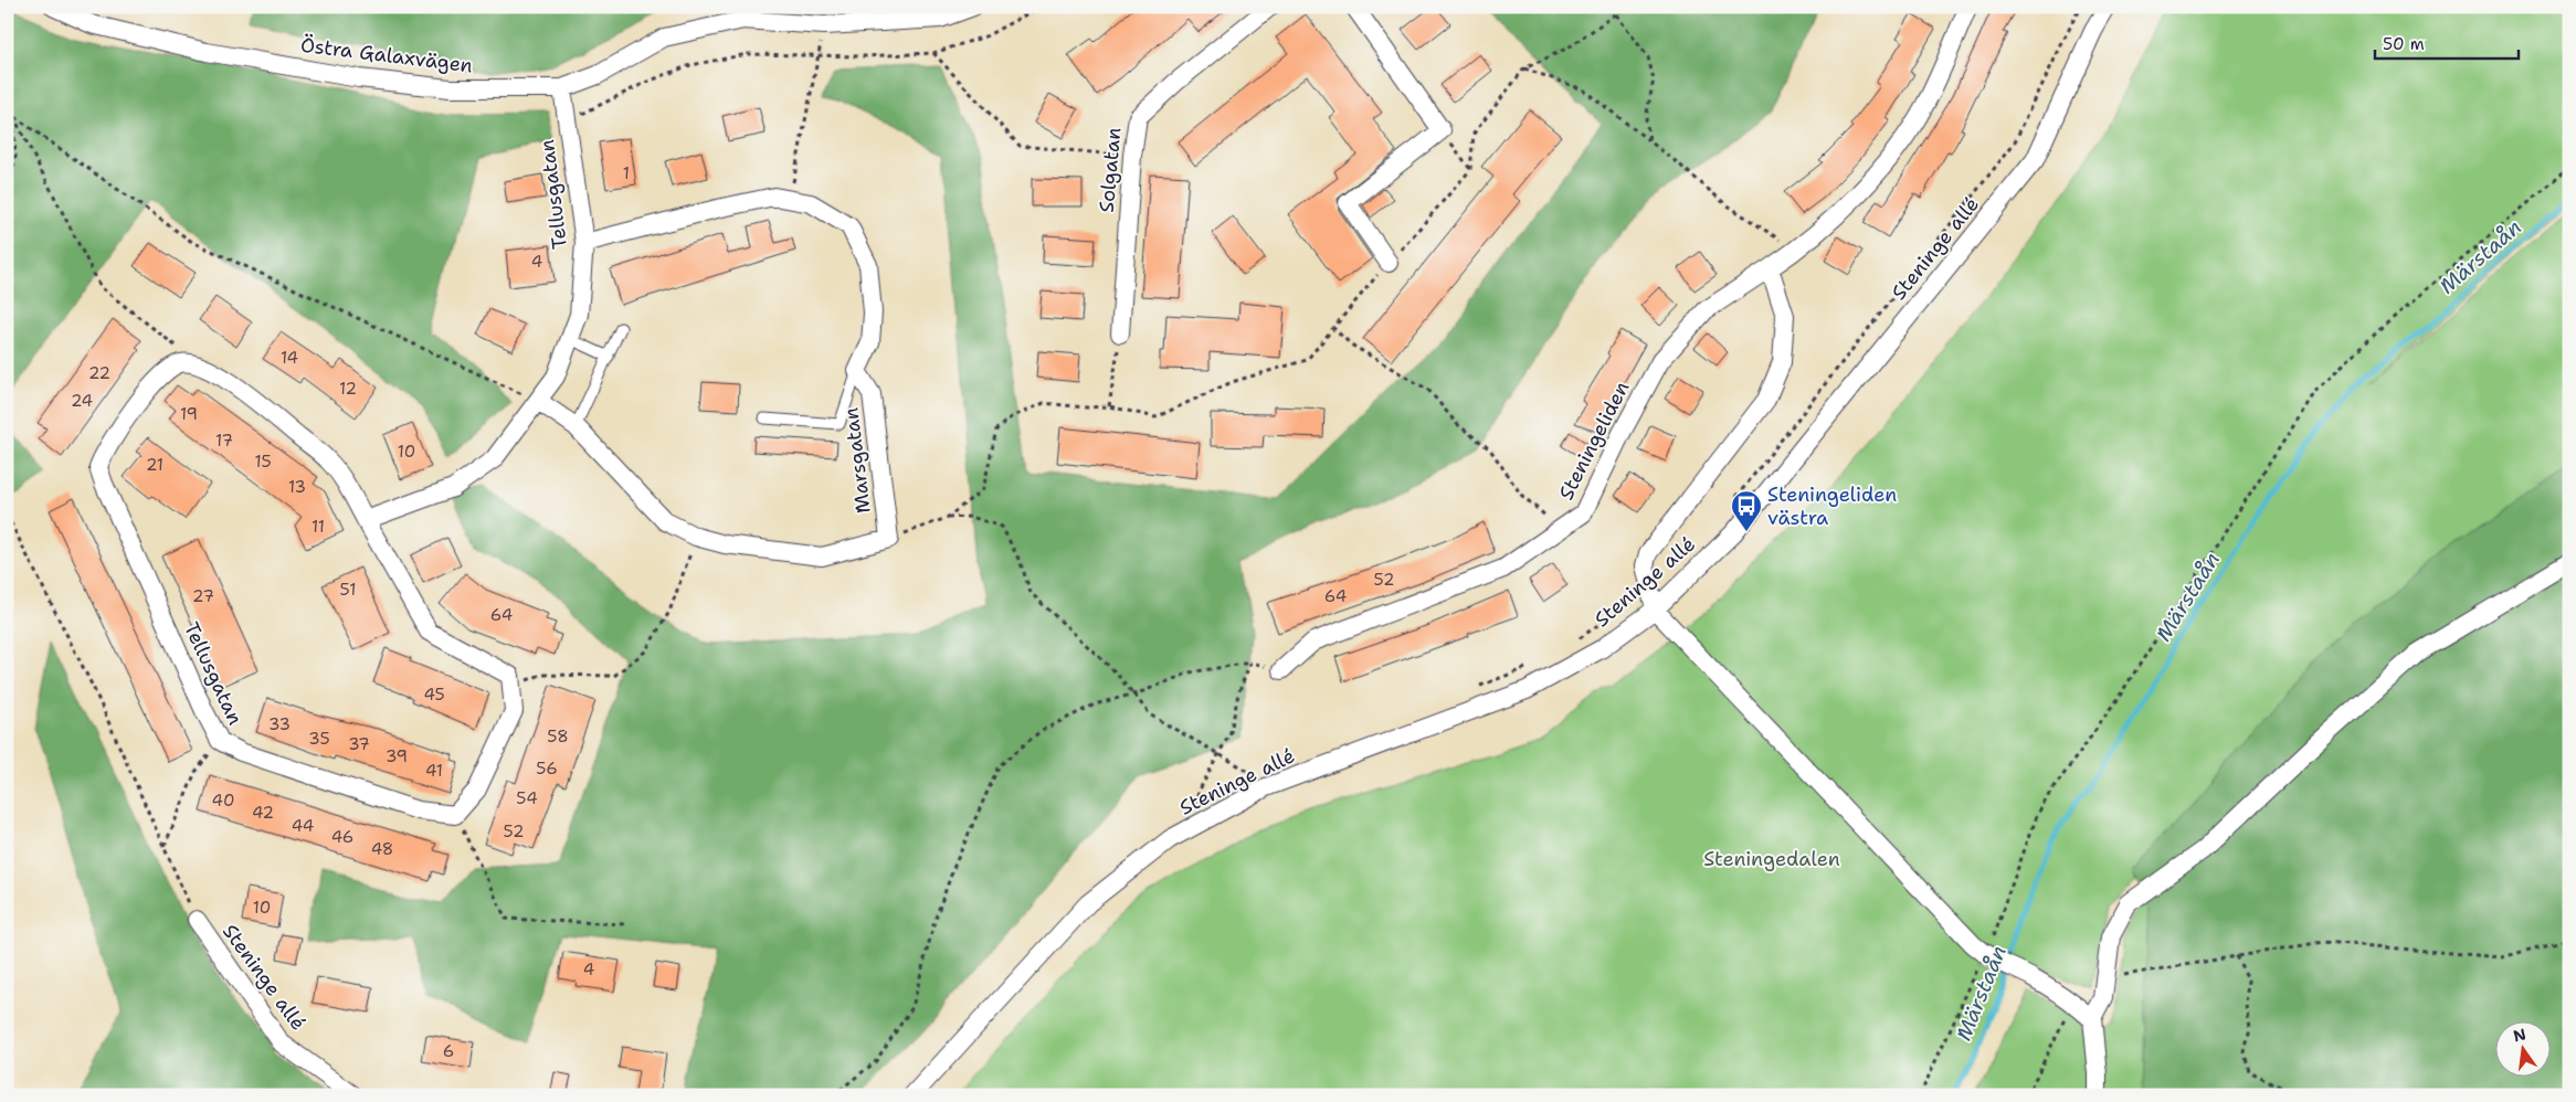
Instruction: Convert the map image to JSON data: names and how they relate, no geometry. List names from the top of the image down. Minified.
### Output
{"streets":{"street":["Östra Galaxvägen","Solgatan","Tellusgatan","Steninge allé","Steningeliden","Marsgatan"]},"crossings":[["Östra Galaxvägen","Tellusgatan"]],"water":["Märstaån"],"parks":["Steningedalen"],"places":{"bus stop":["Steningeliden västra"]},"house_numbers":["1","4","14","22","12","24","19","17","10","15","21","13","11","52","51","27","64","64","45","33","58","35","37","39","56","41","54","40","42","44","52","46","48","10","4","6"],"scale_bar":"50 m","north":"top"}
